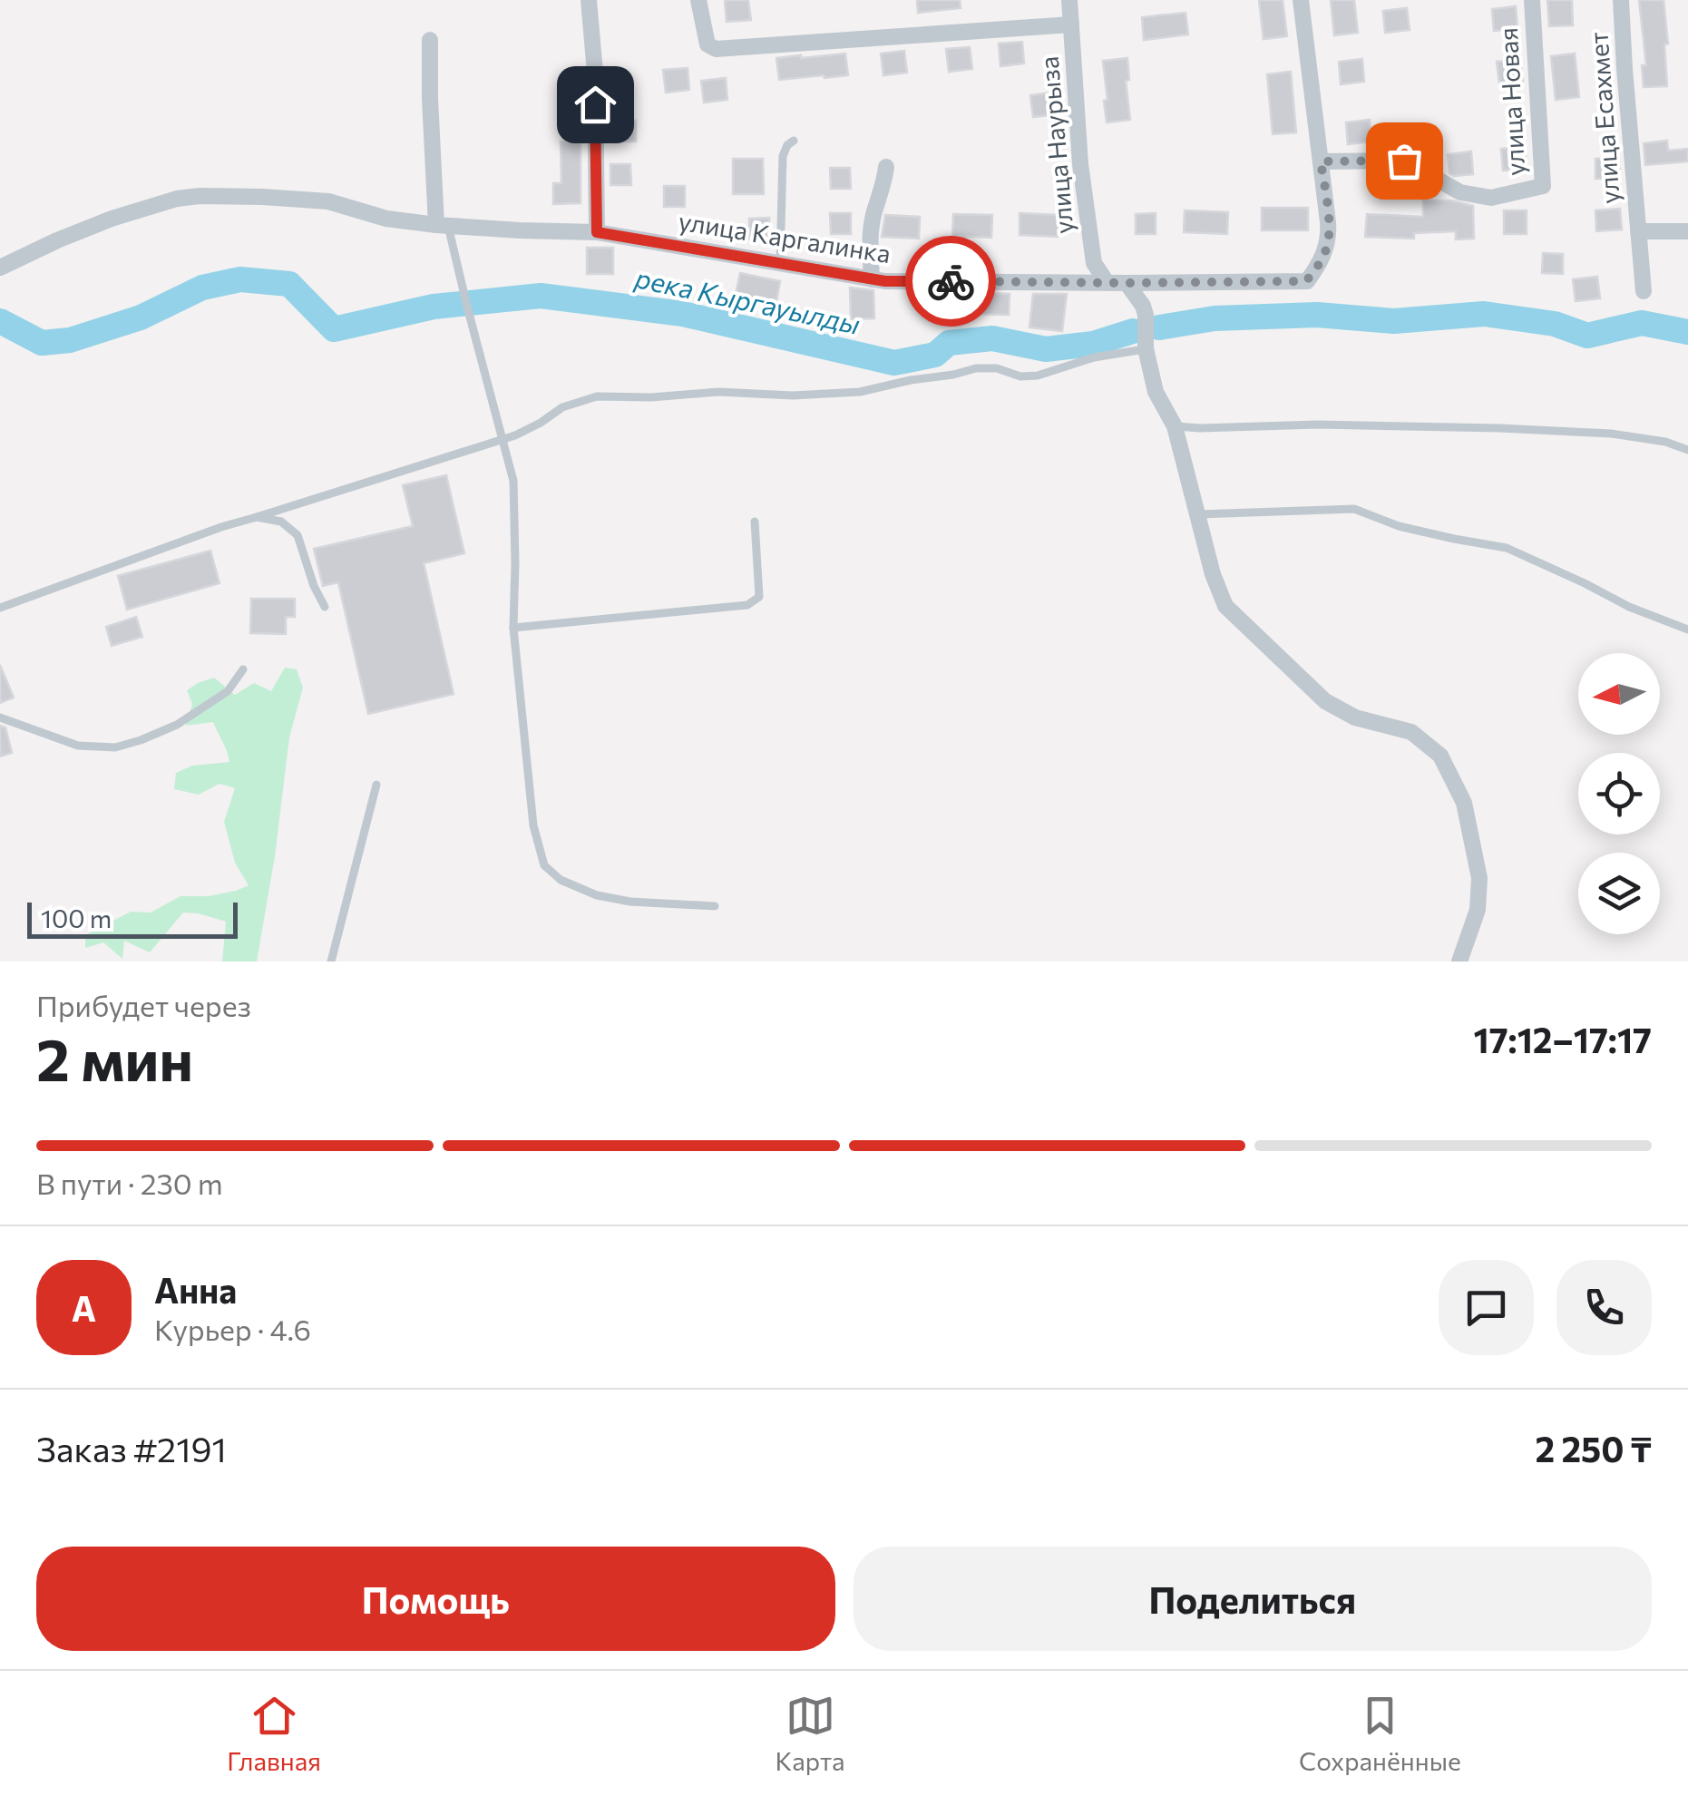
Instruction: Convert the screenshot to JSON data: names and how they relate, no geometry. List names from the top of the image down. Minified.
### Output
{"streets":{"street":["улица Новая","улица Есахмет","улица Наурыза","улица Каргалинка"]},"crossings":[["улица Новая","улица Каргалинка"],["улица Наурыза","улица Каргалинка"]],"water":["река Кыргауылды"],"scale_bar":"100 m","north":"left","page":{"scale":"100 m","heading":["2 мин","Прибудет через","17:12–17:17"],"panel":["Анна","Курьер · 4.6","Заказ #2191","2 250 ₸"],"bar":"В пути · 230 m","round":"А","buttons":["Помощь","Поделиться"],"tabs":["Главная","Карта","Сохранённые"]}}
